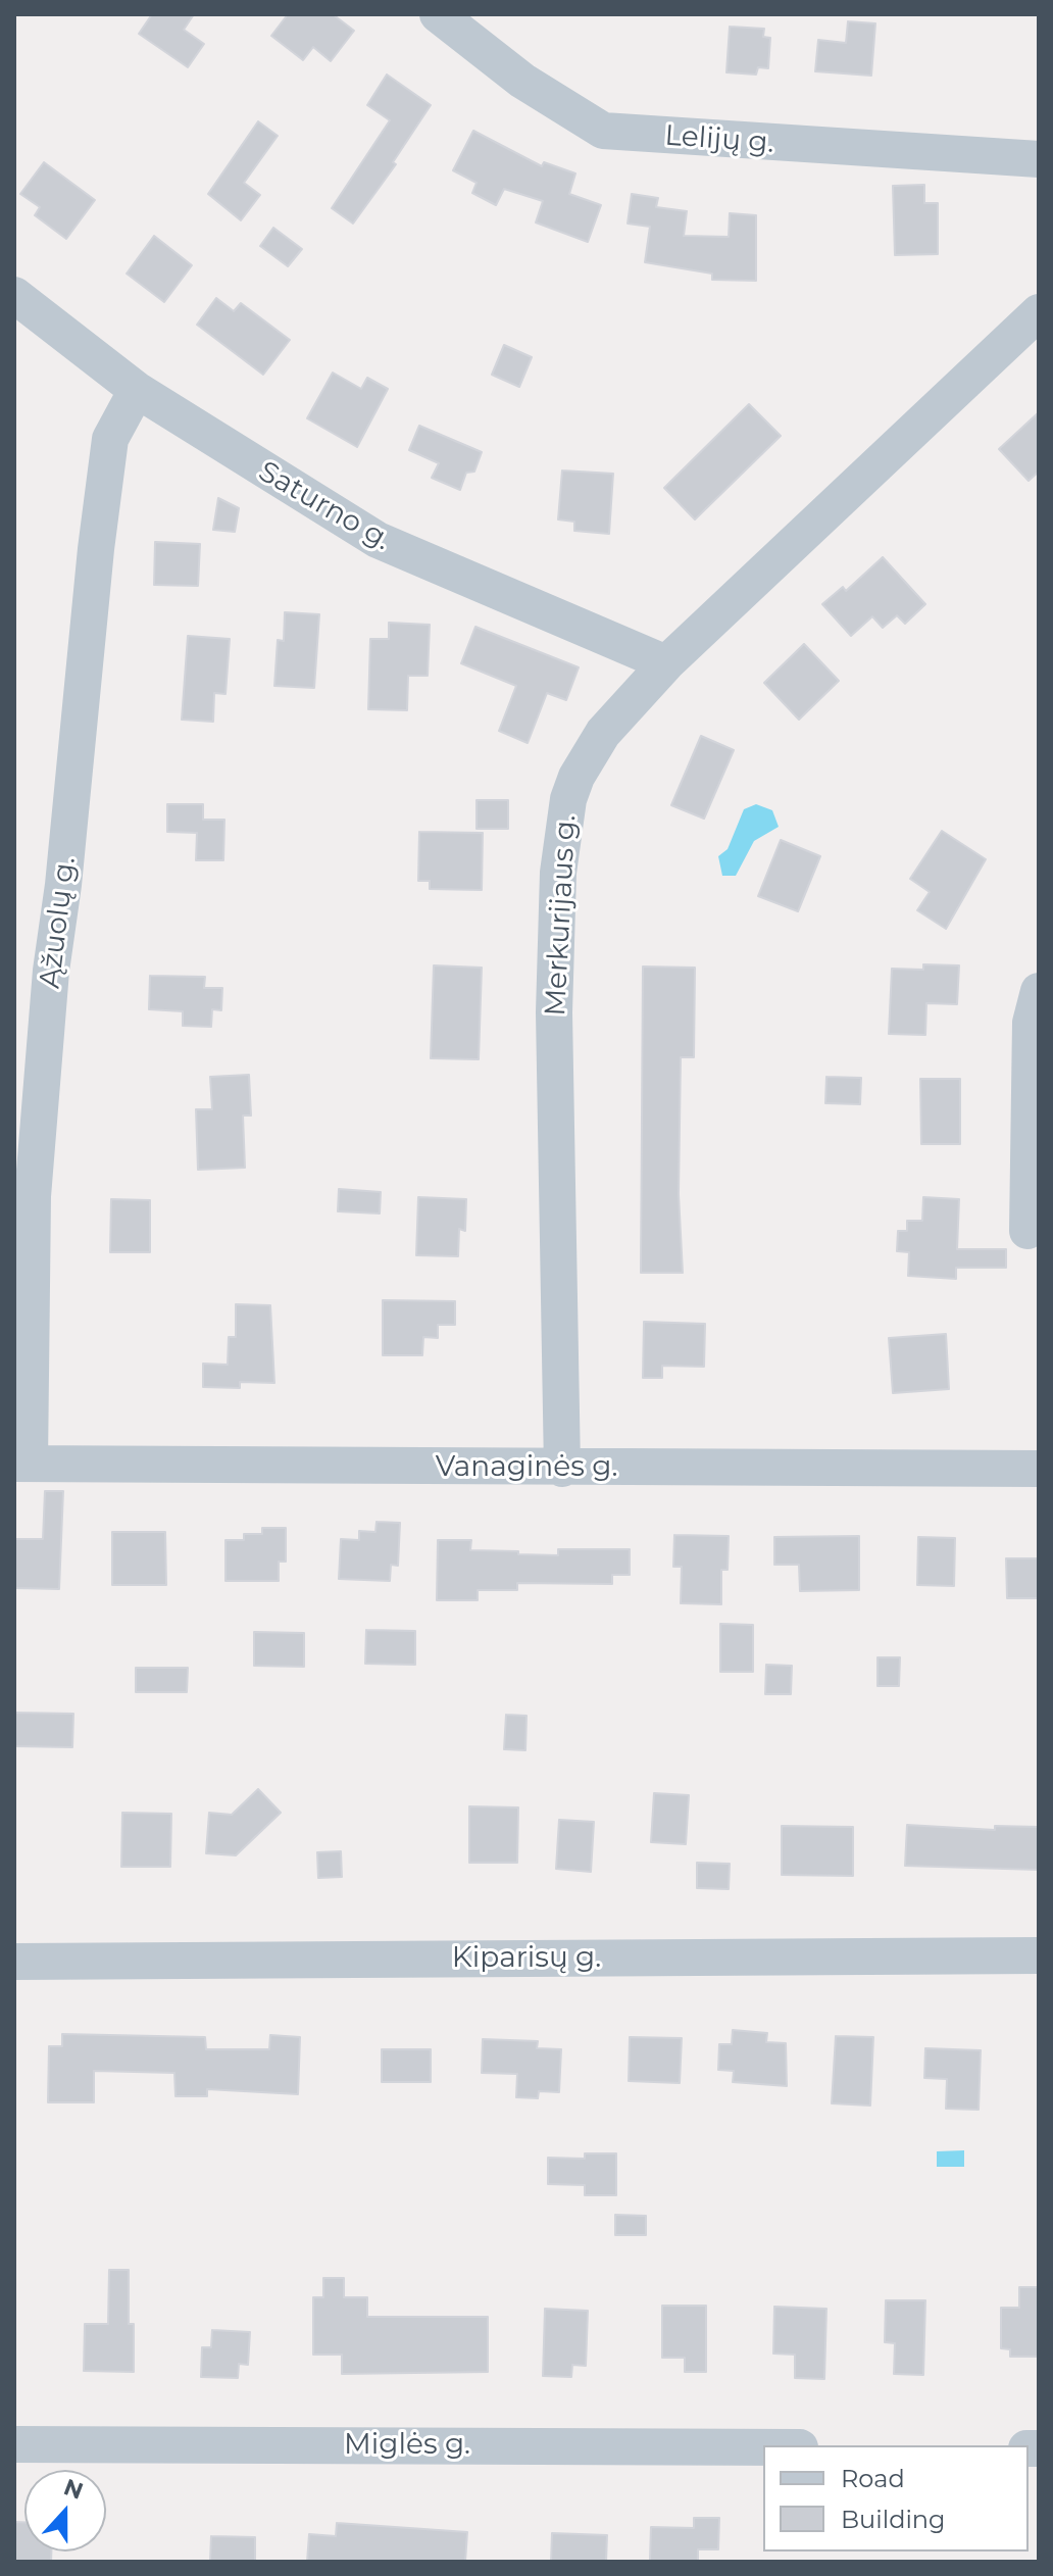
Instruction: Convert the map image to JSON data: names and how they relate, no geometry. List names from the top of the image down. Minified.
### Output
{"streets":{"street":["Lelijų g.","Saturno g.","Merkurijaus g.","Ąžuolų g.","Vanaginės g.","Kiparisų g.","Miglės g."]},"crossings":[["Saturno g.","Merkurijaus g."],["Saturno g.","Ąžuolų g."],["Merkurijaus g.","Vanaginės g."],["Ąžuolų g.","Vanaginės g."]],"legend":["Road","Building"],"north":"top"}
